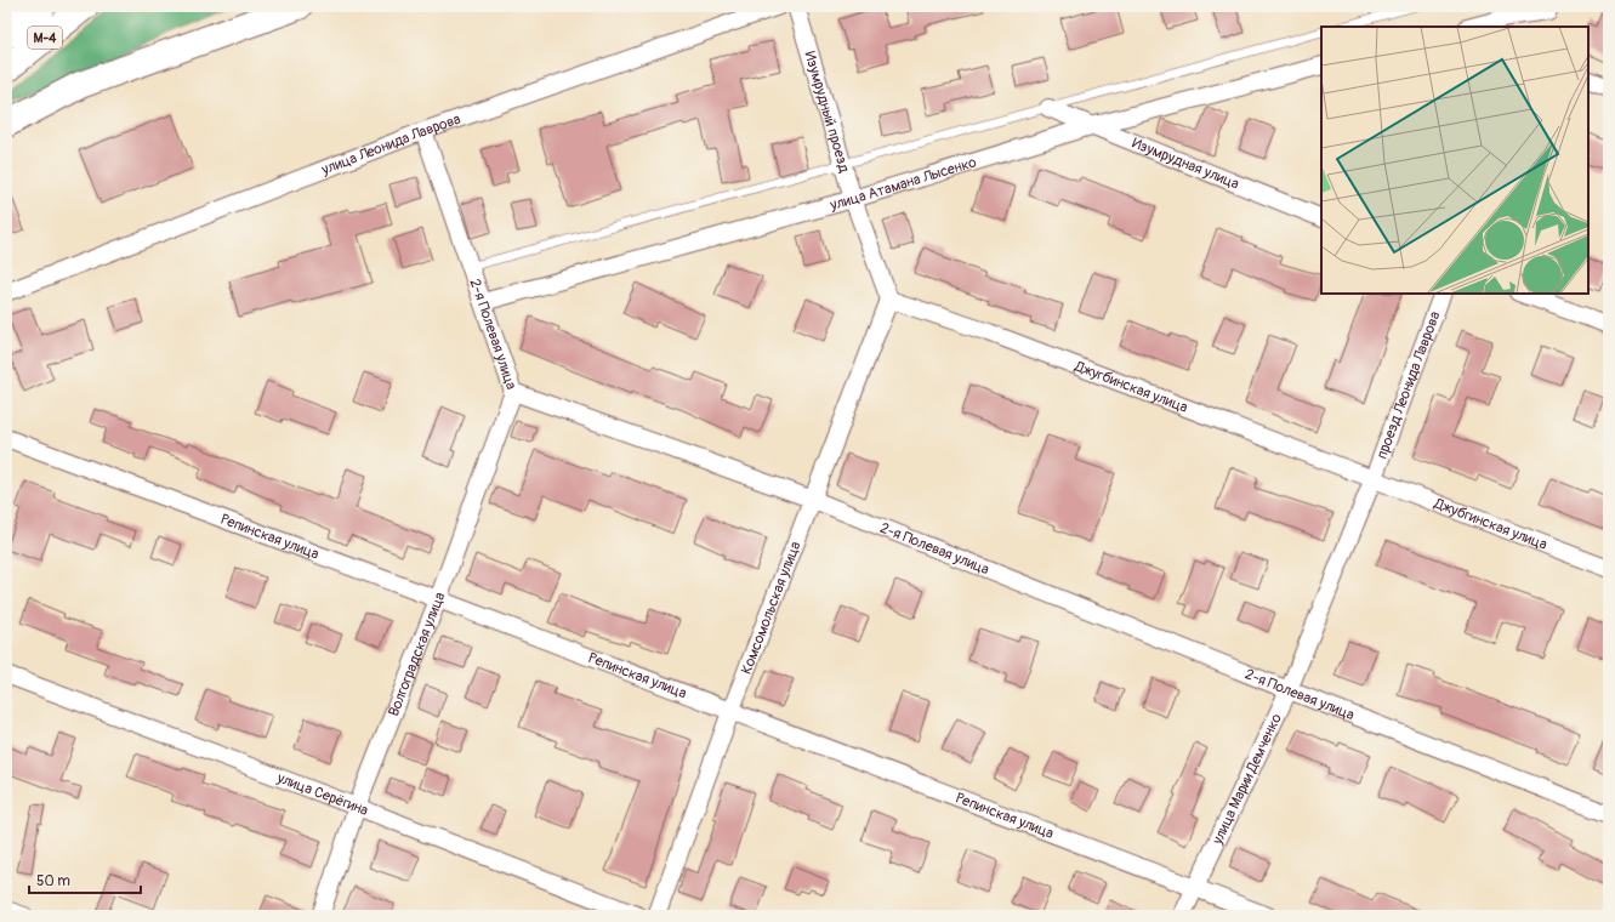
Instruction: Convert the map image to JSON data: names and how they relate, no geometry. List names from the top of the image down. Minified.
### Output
{"streets":{"main road":["М-4"],"street":["Изумрудный проезд","улица Леонида Лаврова","Изумрудная улица","улица Атамана Лысенко","2-я Полевая улица","проезд Леонида Лаврова","Джугбинская улица","Джубгинская улица","Репинская улица","Комсомольская улица","Волгоградская улица","улица Марии Демченко","улица Серёгина"]},"crossings":[["Изумрудный проезд","улица Атамана Лысенко"],["Изумрудный проезд","Джугбинская улица"],["Изумрудный проезд","Комсомольская улица"],["улица Леонида Лаврова","2-я Полевая улица"],["Изумрудная улица","улица Атамана Лысенко"],["улица Атамана Лысенко","2-я Полевая улица"],["2-я Полевая улица","Комсомольская улица"],["2-я Полевая улица","Волгоградская улица"],["2-я Полевая улица","улица Марии Демченко"],["проезд Леонида Лаврова","Джугбинская улица"],["проезд Леонида Лаврова","Джубгинская улица"],["проезд Леонида Лаврова","улица Марии Демченко"],["Джугбинская улица","Джубгинская улица"],["Джугбинская улица","Комсомольская улица"],["Джугбинская улица","улица Марии Демченко"],["Джубгинская улица","улица Марии Демченко"],["Репинская улица","Комсомольская улица"],["Репинская улица","Волгоградская улица"],["Репинская улица","улица Марии Демченко"],["Волгоградская улица","улица Серёгина"]],"scale_bar":"50 m"}
